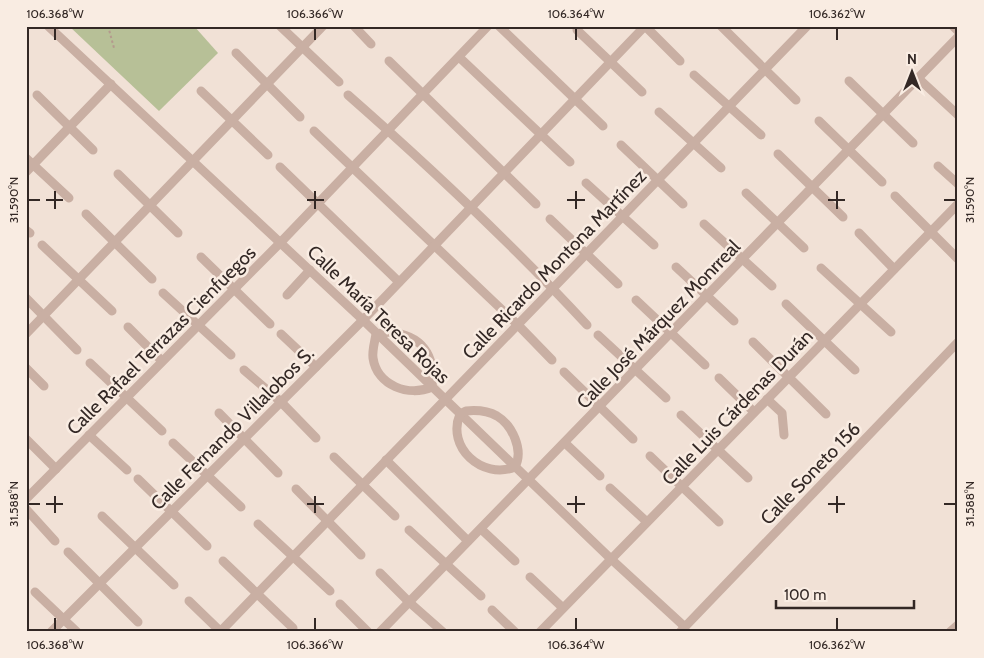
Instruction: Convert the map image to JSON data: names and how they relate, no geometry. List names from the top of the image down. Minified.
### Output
{"streets":{"street":["Calle Ricardo Montona Martínez","Calle María Teresa Rojas","Calle José Márquez Monrreal","Calle Rafael Terrazas Cienfuegos","Calle Luis Cárdenas Durán","Calle Fernando Villalobos S.","Calle Soneto 156"]},"crossings":[["Calle Ricardo Montona Martínez","Calle María Teresa Rojas"],["Calle María Teresa Rojas","Calle José Márquez Monrreal"],["Calle María Teresa Rojas","Calle Rafael Terrazas Cienfuegos"],["Calle María Teresa Rojas","Calle Luis Cárdenas Durán"],["Calle María Teresa Rojas","Calle Fernando Villalobos S."],["Calle María Teresa Rojas","Calle Soneto 156"]],"scale_bar":"100 m","north":"top","coordinates":["106.368°W","106.366°W","106.364°W","106.362°W","31.590°N","31.588°N"]}
